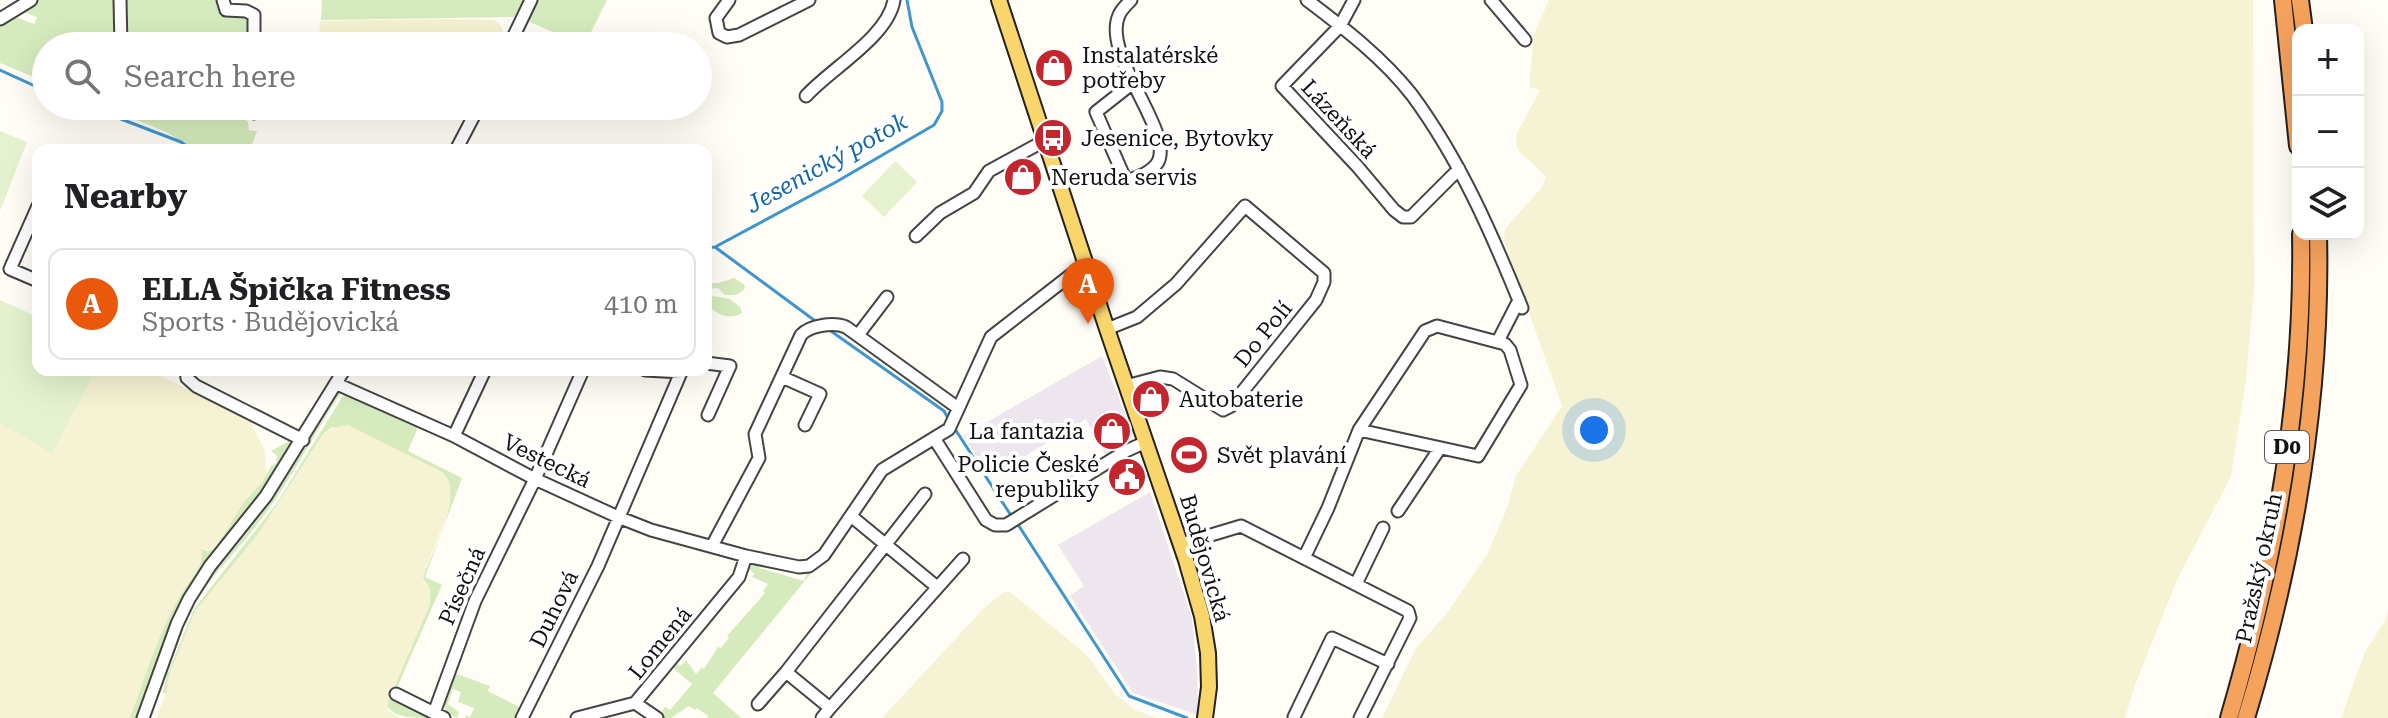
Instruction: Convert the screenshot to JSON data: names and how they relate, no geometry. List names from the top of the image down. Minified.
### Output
{"streets":{"highway":["D0","Pražský okruh"],"main road":["Budějovická"],"street":["Lázeňská","Do Polí","Vestecká","Písečná","Duhová","Lomená"]},"crossings":[["Do Polí","Budějovická"],["Vestecká","Písečná"],["Vestecká","Duhová"],["Vestecká","Lomená"]],"water":["Jesenický potok"],"places":{"shop":["Instalatérské potřeby","Neruda servis","Autobaterie","La fantazia"],"bus stop":["Jesenice, Bytovky"],"sports":["Svět plavání"],"public building":["Policie České republiky"]},"page":{"map_buttons":["+","−"],"search":"Search here","heading":"Nearby","list":[{"mark":"A","name":"ELLA Špička Fitness","note":"Sports · Budějovická","value":"410 m"}],"pins":"A"}}
